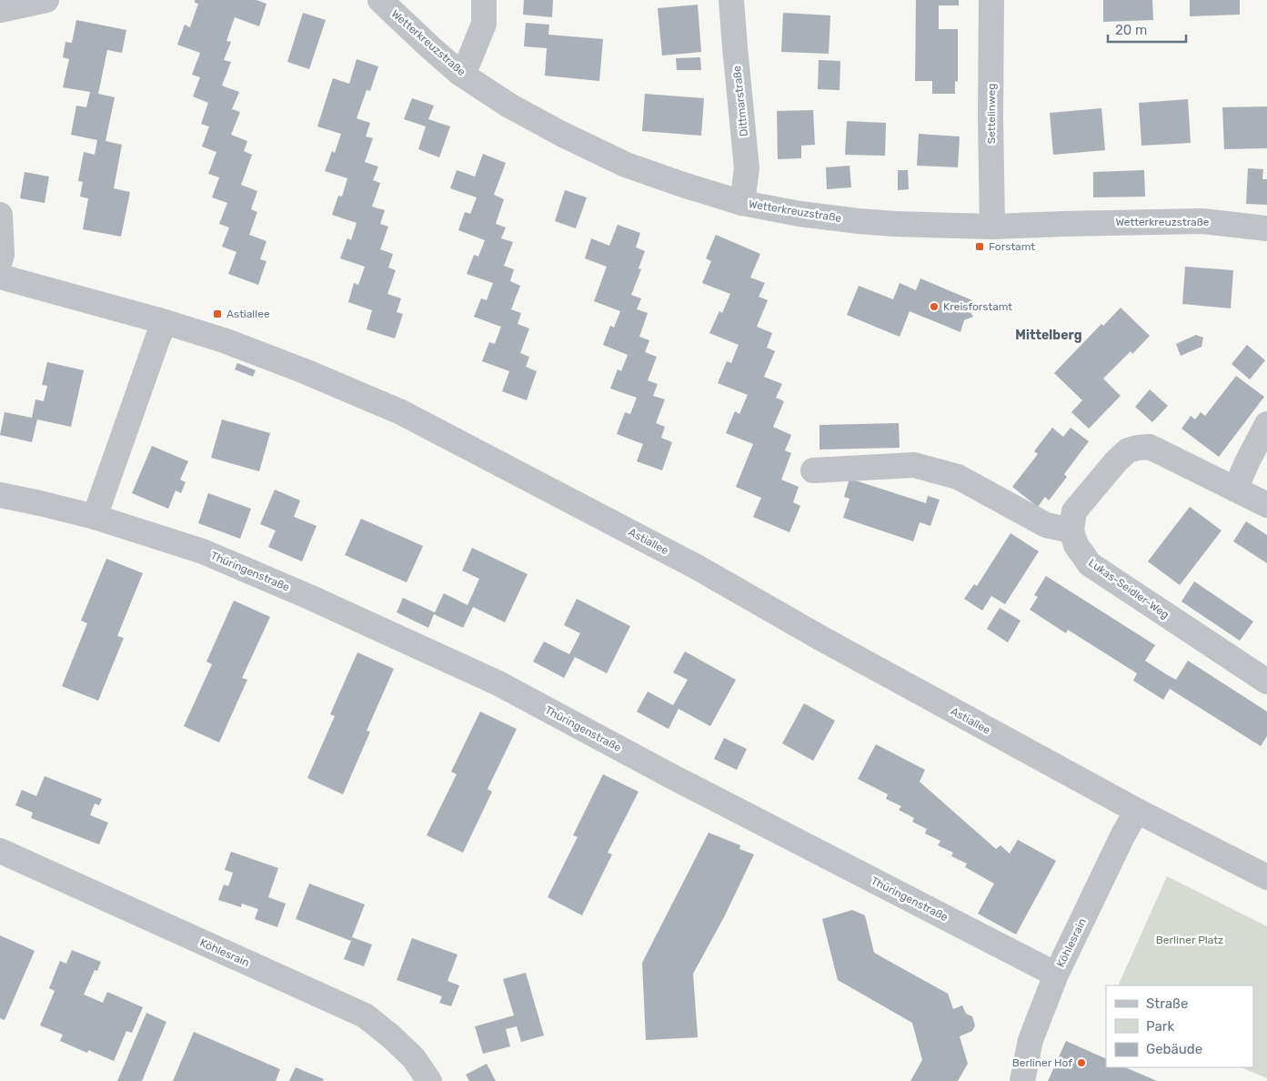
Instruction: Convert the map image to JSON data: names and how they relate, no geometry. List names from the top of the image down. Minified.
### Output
{"streets":{"street":["Wetterkreuzstraße","Dittmarstraße","Settelinweg","Astiallee","Thüringenstraße","Lukas-Seidler-Weg","Köhlesrain"]},"crossings":[["Wetterkreuzstraße","Dittmarstraße"],["Wetterkreuzstraße","Settelinweg"],["Astiallee","Köhlesrain"],["Thüringenstraße","Köhlesrain"]],"districts":["Mittelberg"],"parks":["Berliner Platz"],"places":{"transit":["Forstamt","Astiallee"],"other":["Kreisforstamt","Berliner Hof"]},"legend":["Straße","Park","Gebäude"],"scale_bar":"20 m"}
